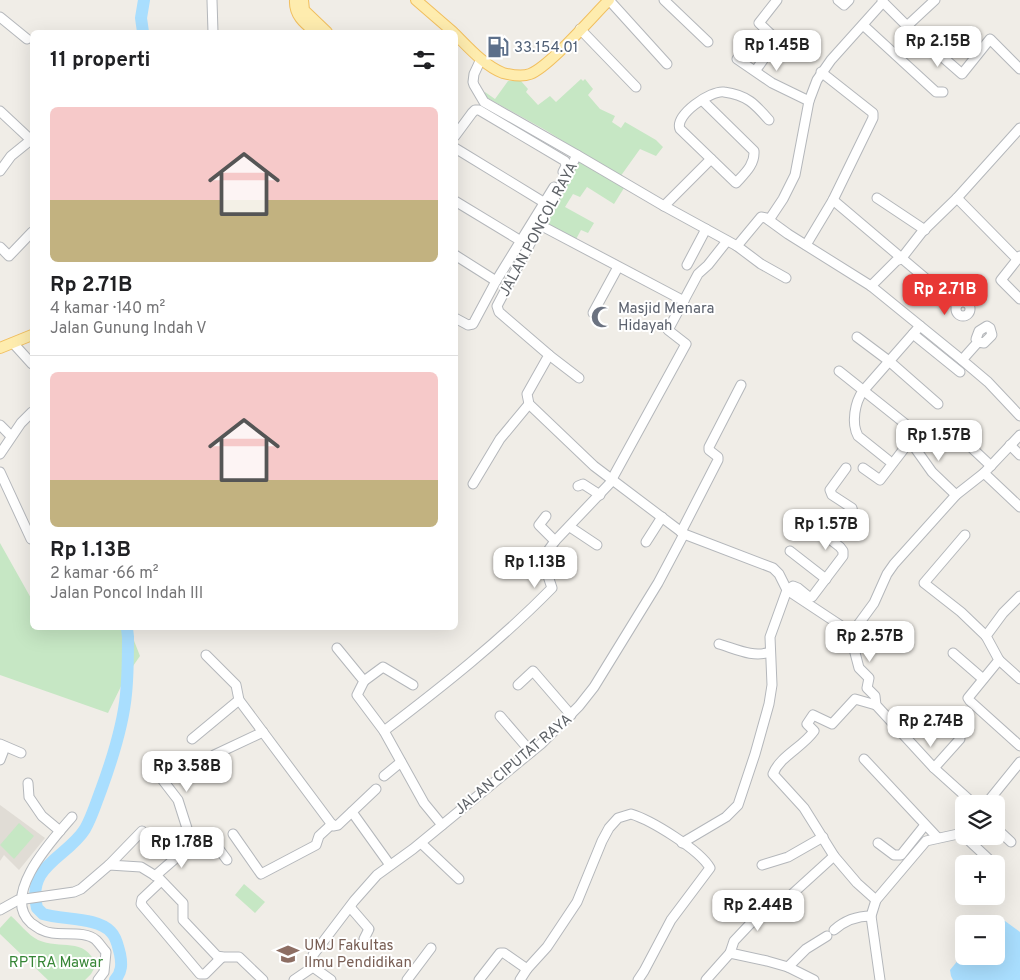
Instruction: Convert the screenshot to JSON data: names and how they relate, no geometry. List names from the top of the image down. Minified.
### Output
{"streets":{"street":["JALAN PONCOL RAYA","JALAN CIPUTAT RAYA"]},"parks":["RPTRA Mawar"],"places":{"fuel station":["33.154.01"],"mosque":["Masjid Menara Hidayah"],"school or university":["UMJ Fakultas Ilmu Pendidikan"]},"page":{"price":["Rp 2.15B","Rp 1.45B","Rp 2.71B","Rp 1.57B","Rp 1.57B","Rp 1.13B","Rp 2.57B","Rp 2.74B","Rp 3.58B","Rp 1.78B","Rp 2.44B"],"heading":"11 properti","list":[{"name":"Rp 2.71B","note":"4 kamar · 140 m² · Jalan Gunung Indah V"},{"name":"Rp 1.13B","note":"2 kamar · 66 m² · Jalan Poncol Indah III"}],"map_buttons":["+","−"]}}
